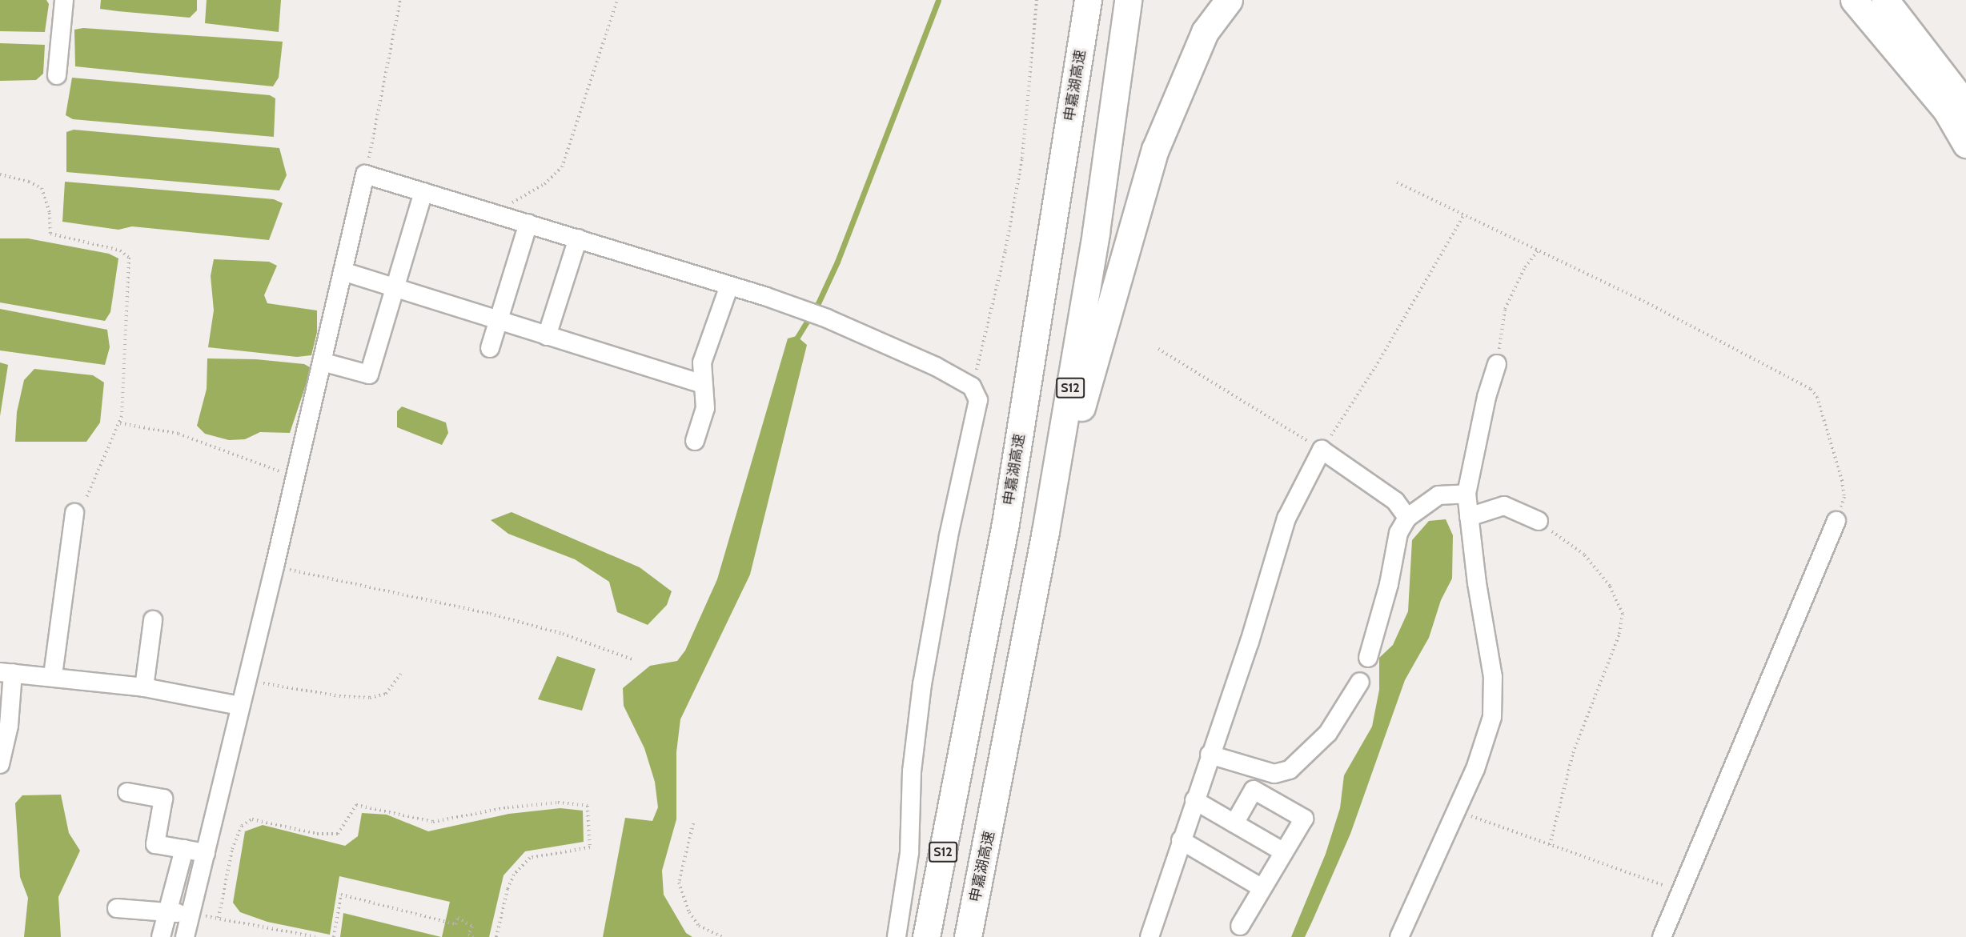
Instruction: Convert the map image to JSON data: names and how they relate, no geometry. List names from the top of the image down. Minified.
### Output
{"streets":{"highway":["申嘉湖高速","S12"]}}
